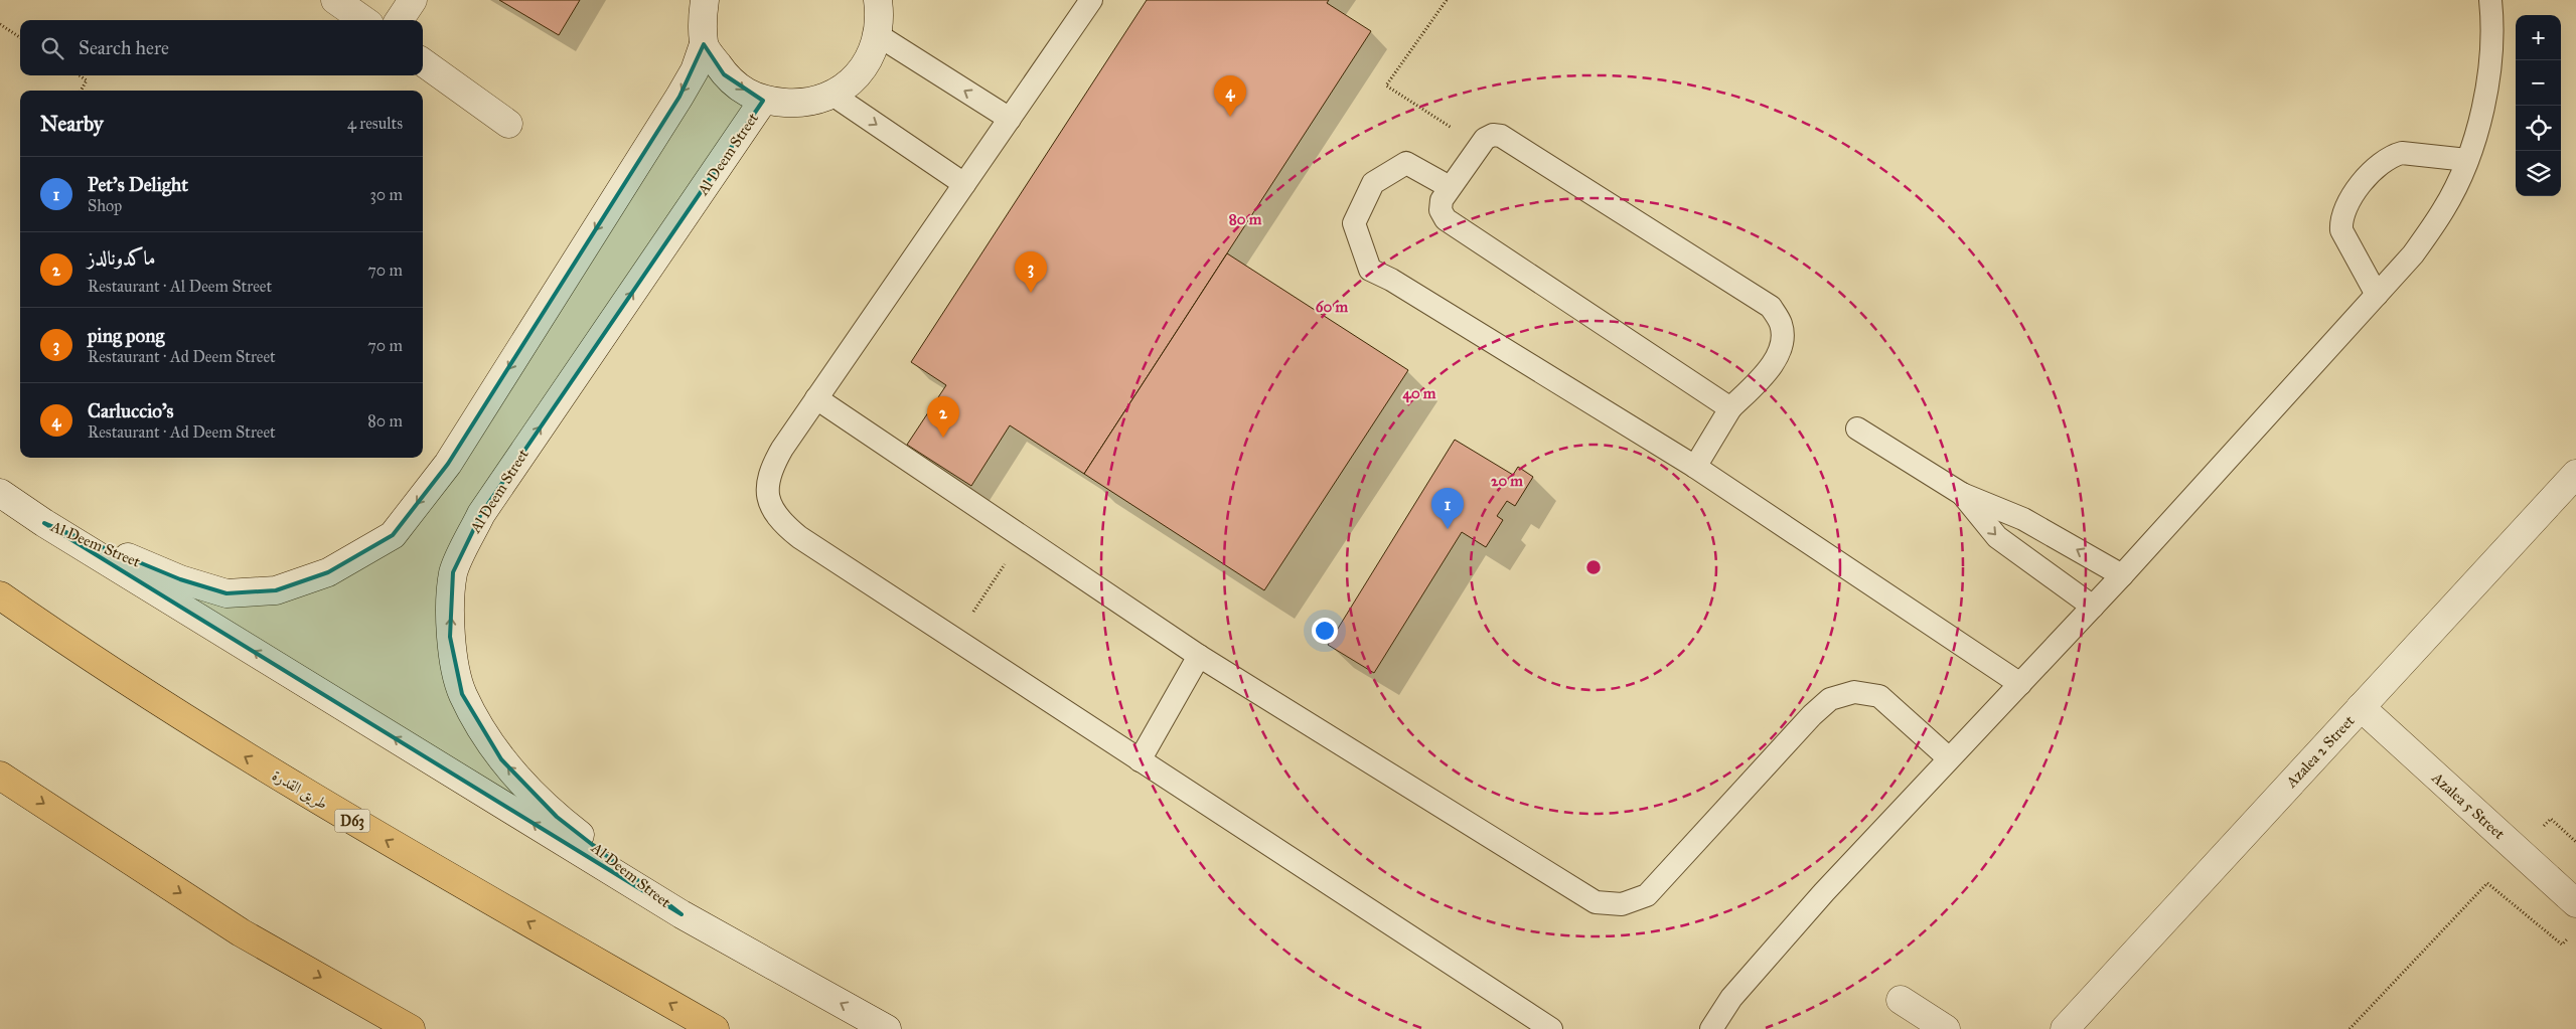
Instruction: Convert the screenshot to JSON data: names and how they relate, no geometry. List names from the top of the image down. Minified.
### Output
{"streets":{"main road":["طريق القدرة","D63"],"street":["Al Deem Street","Azalea 2 Street","Azalea 5 Street"]},"crossings":[["Azalea 2 Street","Azalea 5 Street"]],"page":{"map_buttons":["+","−"],"search":"Search here","pins":["4","3","2","1"],"heading":["Nearby","4 results"],"list":[{"mark":"1","name":"Pet's Delight","note":"Shop","value":"30 m"},{"mark":"2","name":"ماكدونالدز","note":"Restaurant · Al Deem Street","value":"70 m"},{"mark":"3","name":"ping pong","note":"Restaurant · Ad Deem Street","value":"70 m"},{"mark":"4","name":"Carluccio's","note":"Restaurant · Ad Deem Street","value":"80 m"}]},"rings":["80 m","60 m","40 m","20 m"]}
